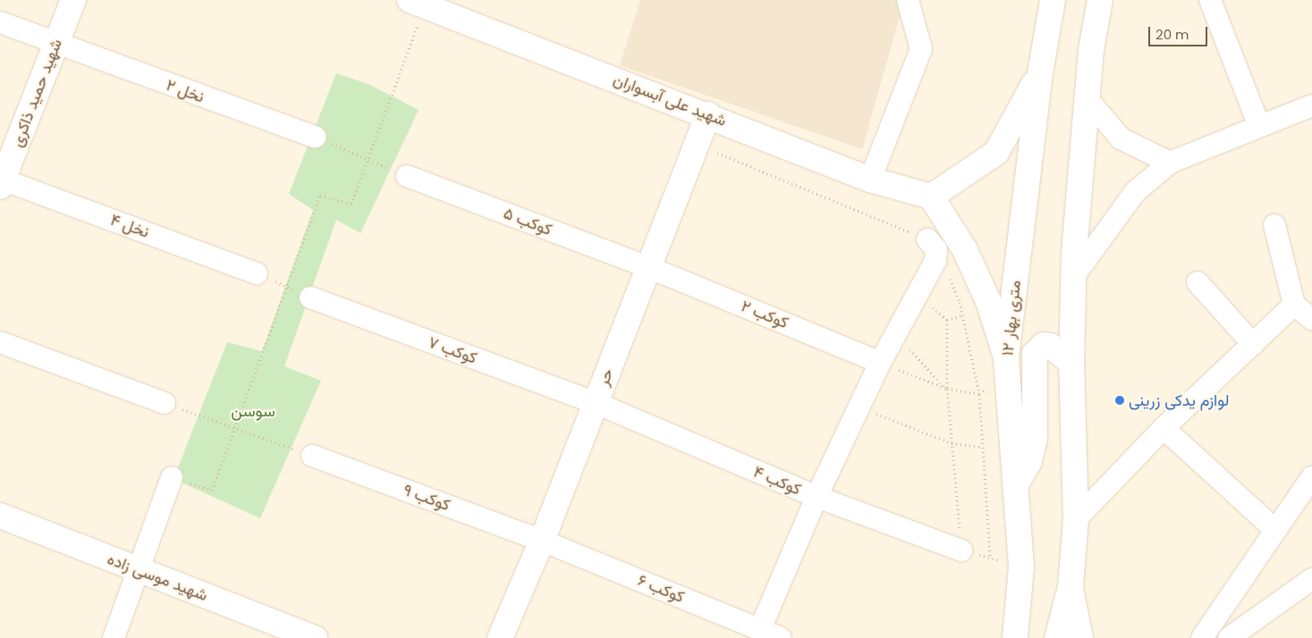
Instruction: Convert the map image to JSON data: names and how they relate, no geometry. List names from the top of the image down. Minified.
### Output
{"streets":{"street":["نخل ۲","شهید حمید ذاکری","شهید علی آبسواران","کوکب ۵","نخل ۴","کوکب ۲","۱۲ متری بهار","کوکب ۷","حر","کوکب ۴","کوکب ۹","شهید موسی زاده","کوکب ۶"]},"crossings":[["نخل ۲","شهید حمید ذاکری"],["شهید حمید ذاکری","نخل ۴"],["شهید علی آبسواران","حر"],["کوکب ۵","کوکب ۲"],["کوکب ۵","حر"],["کوکب ۲","حر"],["کوکب ۷","حر"],["کوکب ۷","کوکب ۴"],["حر","کوکب ۴"],["حر","کوکب ۹"],["حر","کوکب ۶"],["کوکب ۹","کوکب ۶"]],"parks":["سوسن"],"places":["لوازم یدکی زرینی"],"scale_bar":"20 m"}
